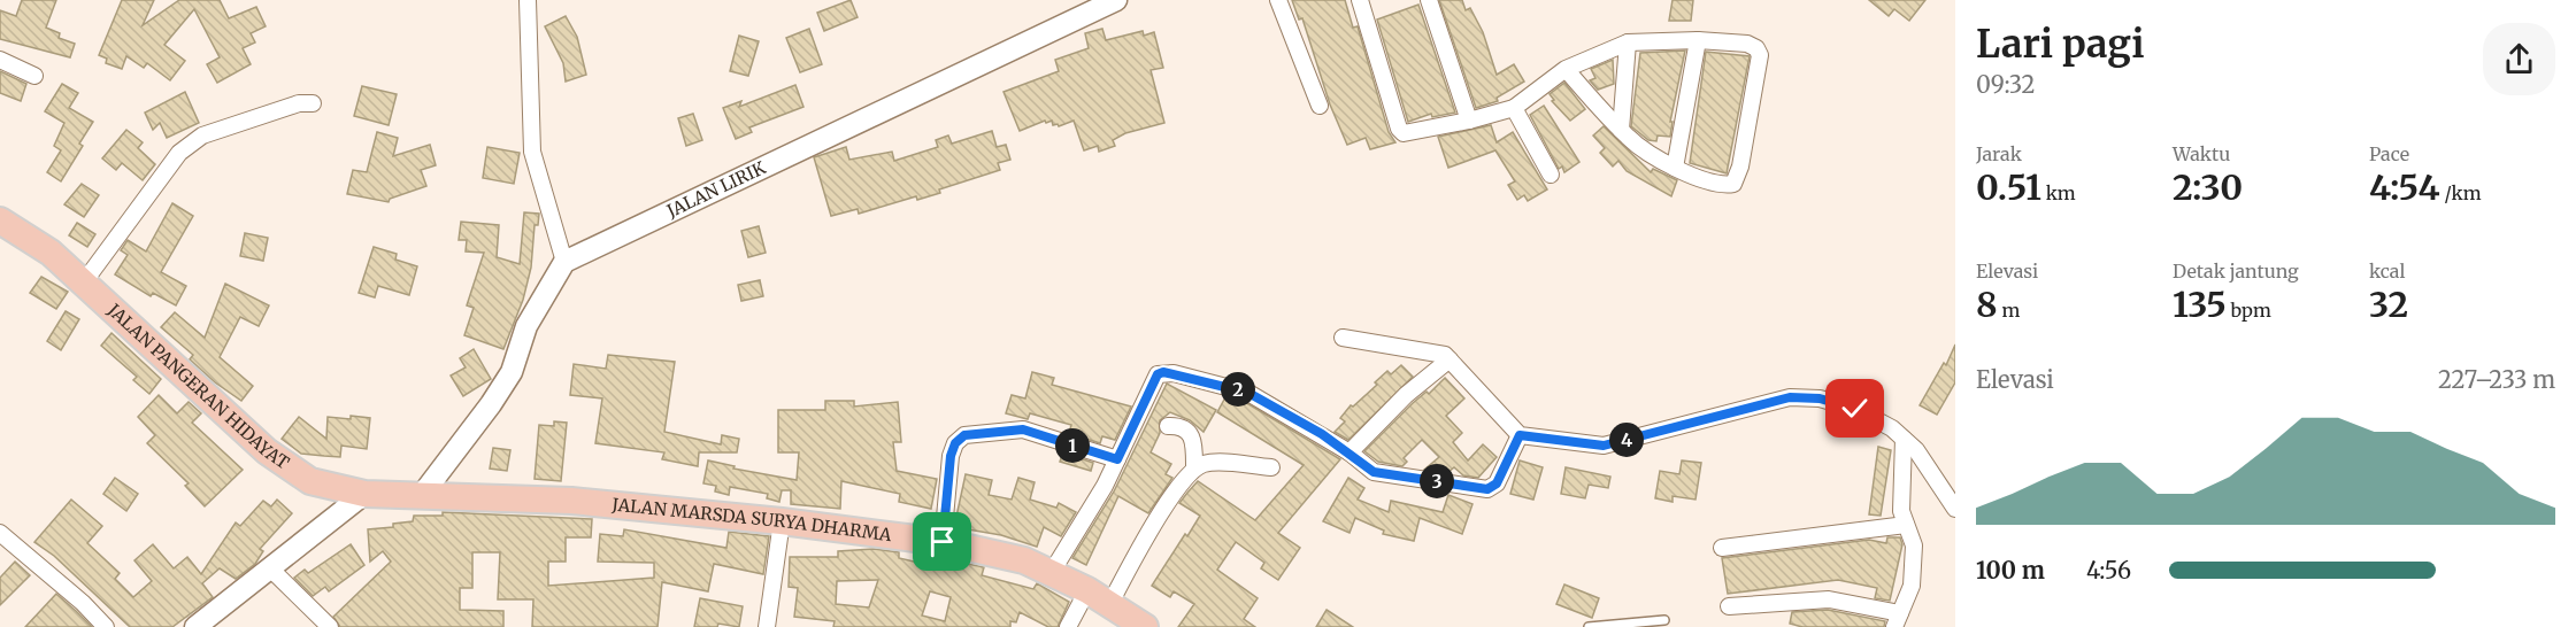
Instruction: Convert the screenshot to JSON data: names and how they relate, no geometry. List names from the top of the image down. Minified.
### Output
{"streets":{"highway":["JALAN PANGERAN HIDAYAT","JALAN MARSDA SURYA DHARMA"],"main road":["JALAN LIRIK"]},"crossings":[["JALAN PANGERAN HIDAYAT","JALAN MARSDA SURYA DHARMA"]],"page":{"heading":["Lari pagi","09:32"],"stats":[["Jarak","0.51 km"],["Waktu","2:30"],["Pace","4:54 /km"],["Elevasi","8 m"],["Detak jantung","135 bpm"],["kcal","32"]],"chart":["Elevasi","227–233 m"],"pins":["2","4","1","3"],"list":[{"name":"100 m","note":"4:56"}]}}
